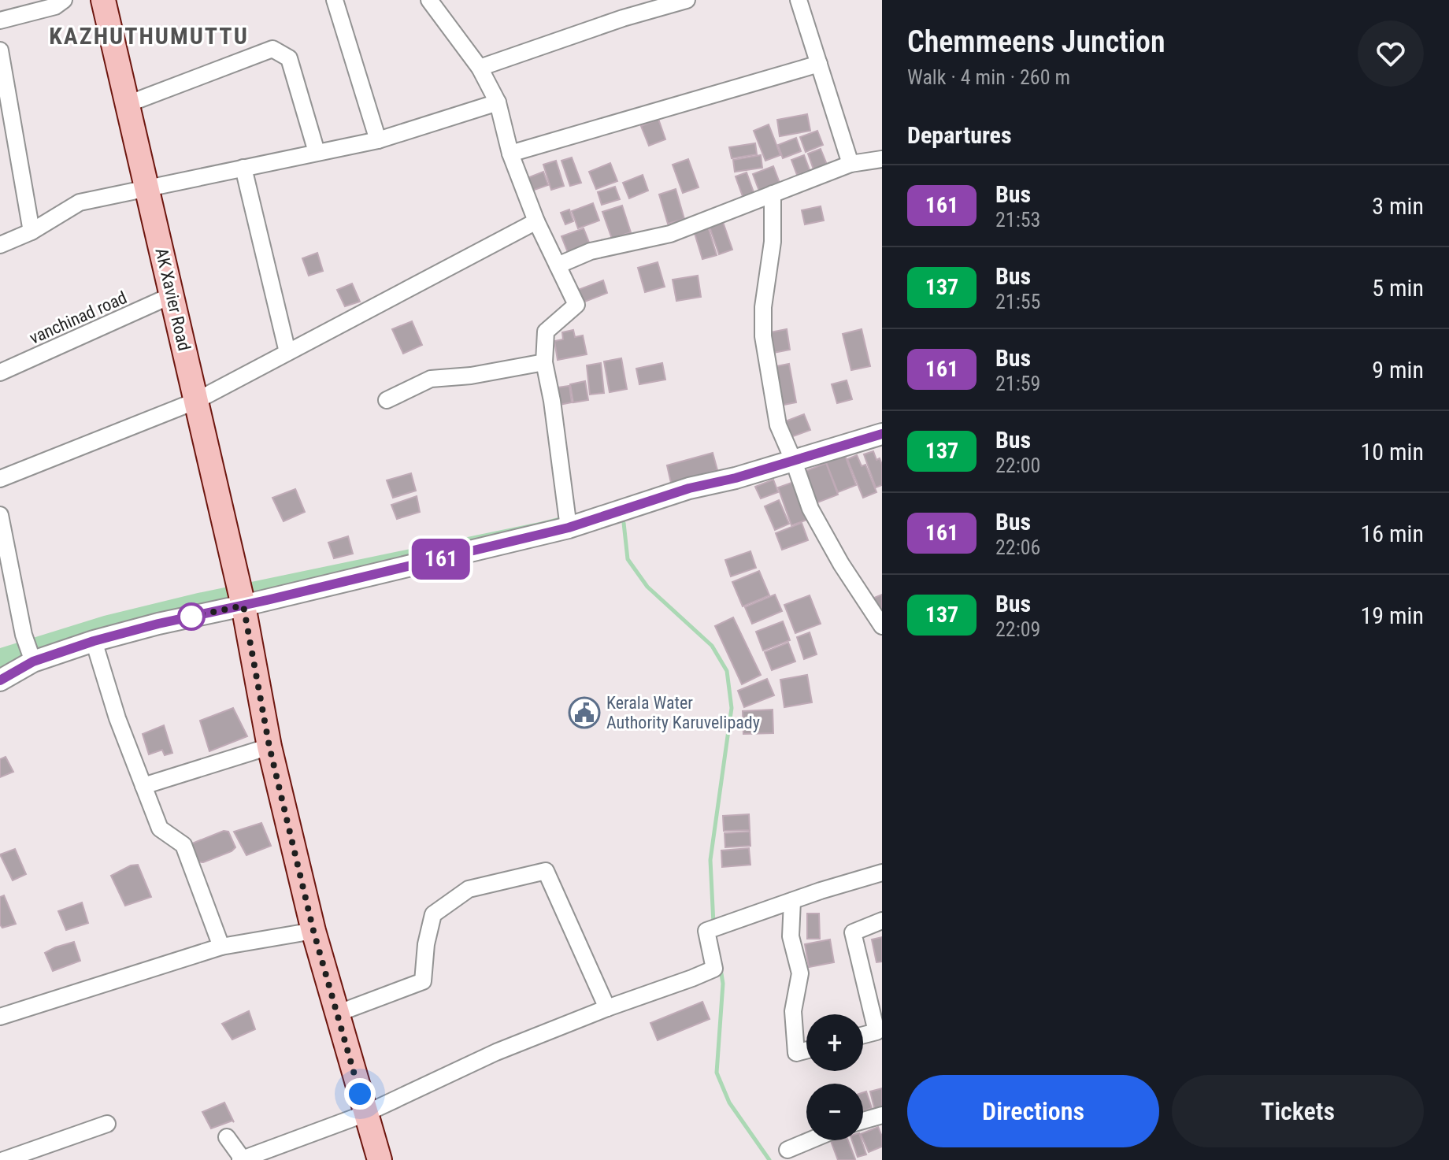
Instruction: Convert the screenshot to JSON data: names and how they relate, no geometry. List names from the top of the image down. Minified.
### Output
{"streets":{"main road":["AK Xavier Road"],"street":["vanchinad road"]},"crossings":[["AK Xavier Road","vanchinad road"]],"districts":["KAZHUTHUMUTTU"],"places":{"public building":["Kerala Water Authority Karuvelipady"]},"lines":["bus line 161"],"page":{"on_map":"161","heading":[["Chemmeens Junction","Walk · 4 min · 260 m"],"Departures"],"list":[{"mark":"161","name":"Bus","note":"21:53","value":"3 min"},{"mark":"137","name":"Bus","note":"21:55","value":"5 min"},{"mark":"161","name":"Bus","note":"21:59","value":"9 min"},{"mark":"137","name":"Bus","note":"22:00","value":"10 min"},{"mark":"161","name":"Bus","note":"22:06","value":"16 min"},{"mark":"137","name":"Bus","note":"22:09","value":"19 min"}],"map_buttons":["+","−"],"buttons":["Directions","Tickets"]}}
